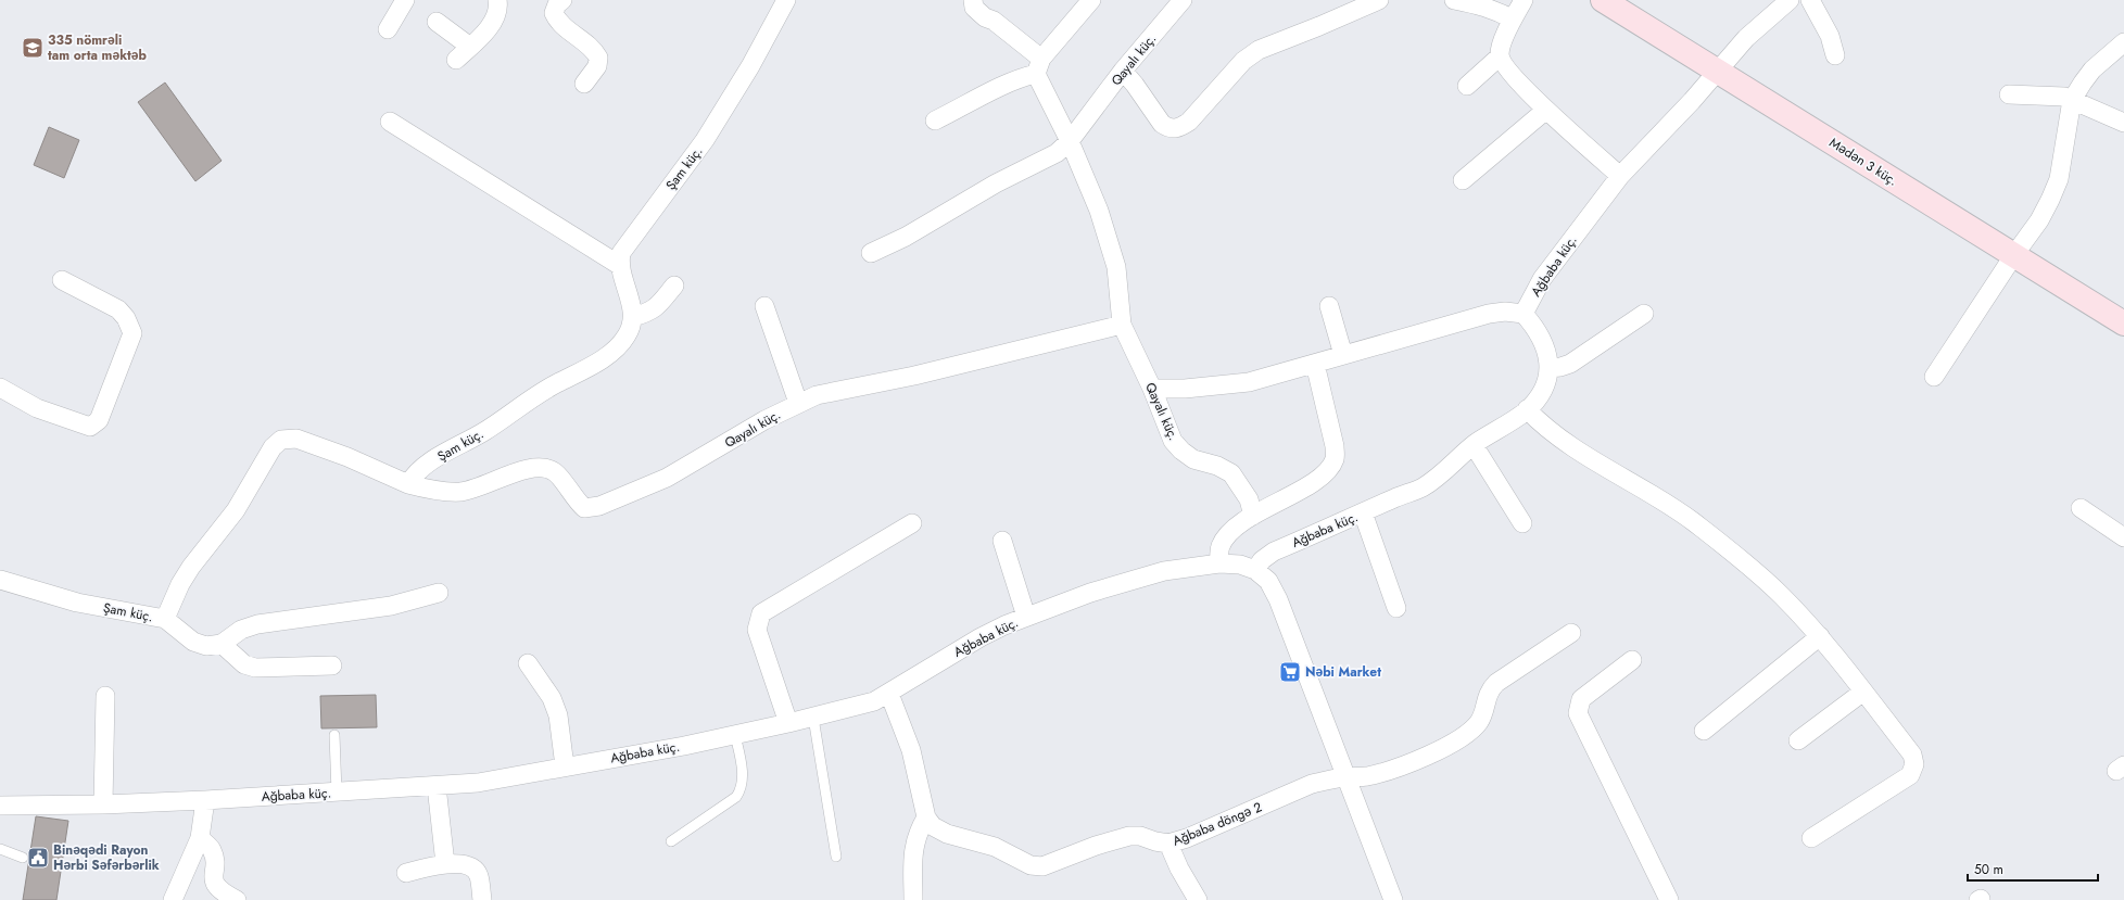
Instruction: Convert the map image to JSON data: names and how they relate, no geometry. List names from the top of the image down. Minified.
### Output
{"streets":{"main road":["Mədən 3 küç."],"street":["Qayalı küç.","Şam küç.","Ağbaba küç.","Ağbaba döngə 2"]},"crossings":[["Qayalı küç.","Şam küç."],["Mədən 3 küç.","Ağbaba küç."],["Ağbaba küç.","Ağbaba döngə 2"]],"places":{"school or university":["335 nömrəli tam orta məktəb"],"supermarket":["Nəbi Market"],"public building":["Binəqədi Rayon Hərbi Səfərbərlik"]},"scale_bar":"50 m"}
